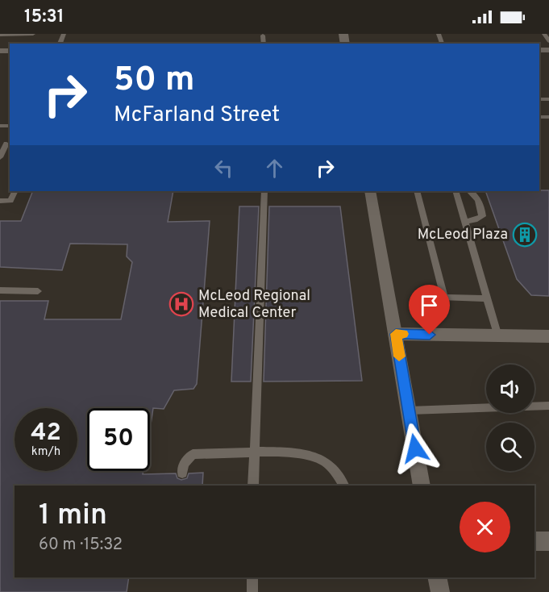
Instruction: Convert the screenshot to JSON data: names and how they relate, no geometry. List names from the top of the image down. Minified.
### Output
{"places":{"building":["McLeod Plaza"],"hospital":["McLeod Regional Medical Center"]},"page":{"status":"15:31","turn":["50 m","McFarland Street"],"speed":"42 km/h","limit":"50","heading":["1 min","60 m · 15:32"]}}
